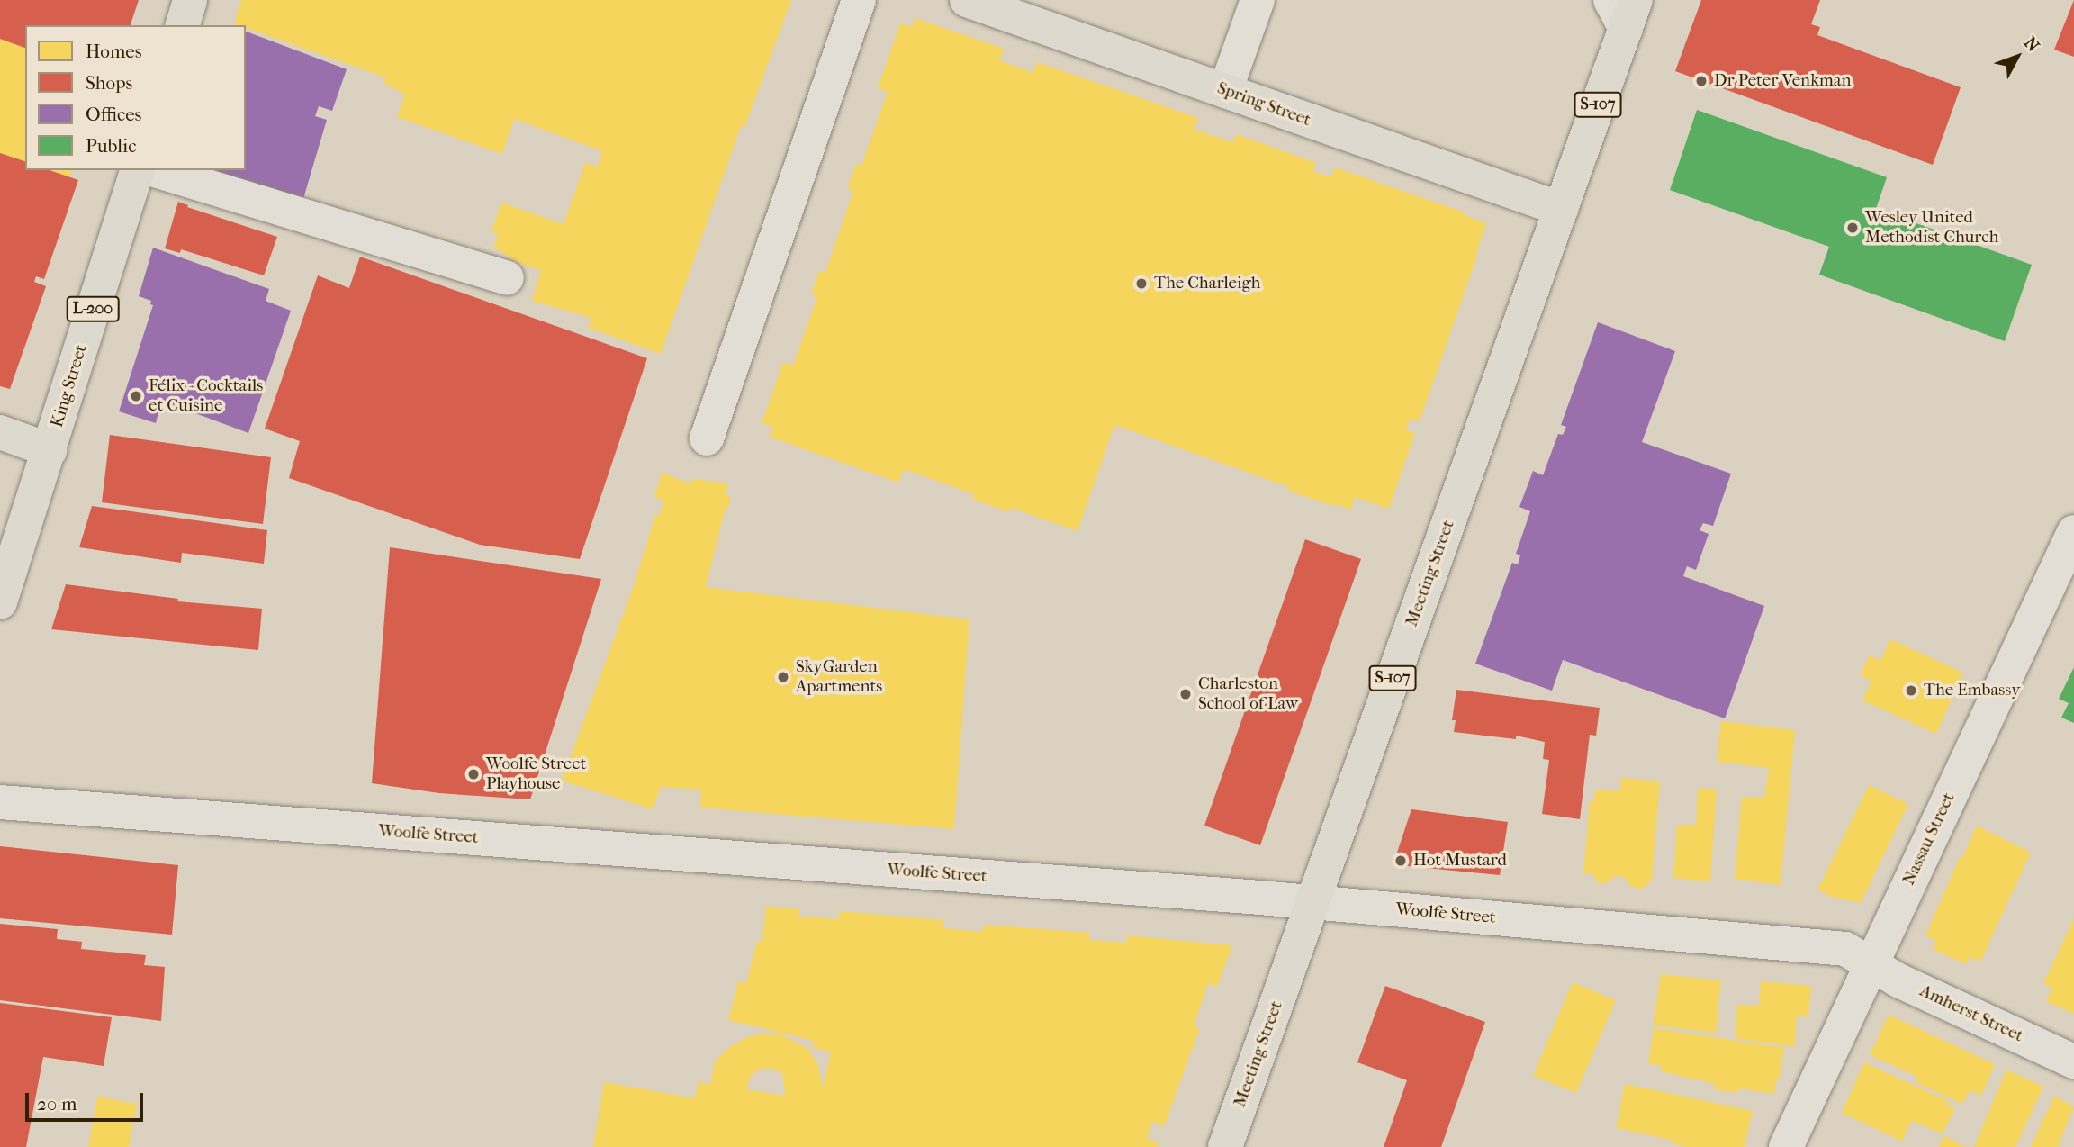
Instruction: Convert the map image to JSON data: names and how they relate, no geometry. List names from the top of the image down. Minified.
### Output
{"streets":{"main road":["Spring Street","S-107","L-200","King Street","Meeting Street"],"street":["Woolfe Street","Nassau Street","Amherst Street"]},"crossings":[["Spring Street","Meeting Street"],["Meeting Street","Woolfe Street"],["Woolfe Street","Nassau Street"],["Woolfe Street","Amherst Street"],["Nassau Street","Amherst Street"]],"places":["Dr Peter Venkman","Wesley United Methodist Church","The Charleigh","Félix - Cocktails et Cuisine","SkyGarden Apartments","The Embassy","Charleston School of Law","Woolfe Street Playhouse","Hot Mustard"],"legend":["Homes","Shops","Offices","Public"],"scale_bar":"20 m","north":"top right"}
